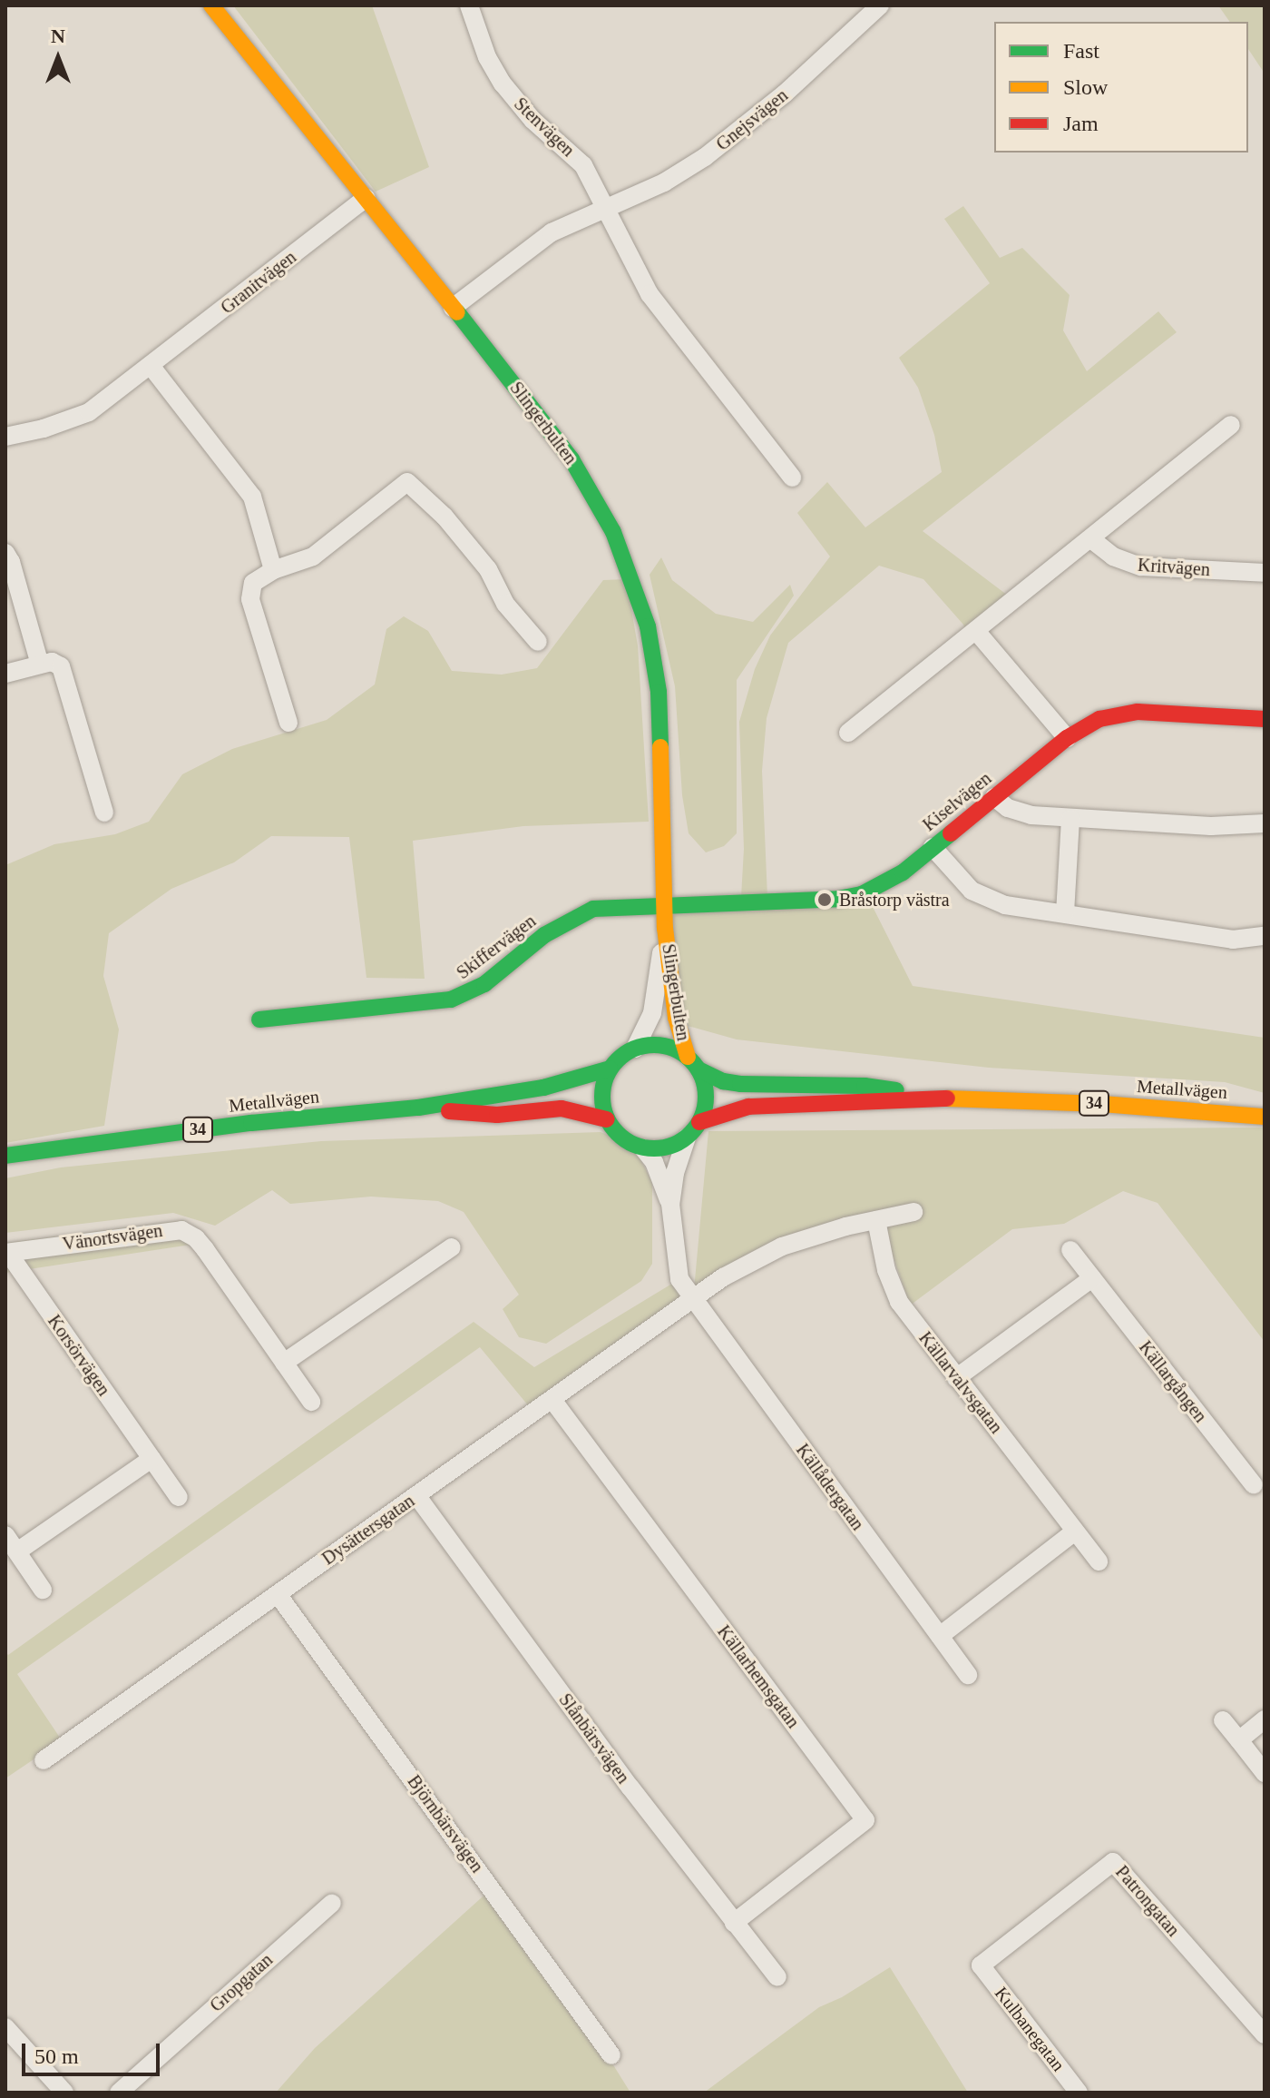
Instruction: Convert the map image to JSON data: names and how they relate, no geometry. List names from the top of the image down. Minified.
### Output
{"streets":{"street":["Gnejsvägen","Stenvägen","Granitvägen","Slingerbulten","Kritvägen","Kiselvägen","Skiffervägen","Metallvägen","34","Vänortsvägen","Korsörvägen","Källargången","Källarvalvsgatan","Källådergatan","Dysättersgatan","Källarhemsgatan","Slånbärsvägen","Björnbärsvägen","Patrongatan","Gropgatan","Kulbanegatan"]},"crossings":[["Gnejsvägen","Stenvägen"],["Gnejsvägen","Slingerbulten"],["Granitvägen","Slingerbulten"],["Slingerbulten","Kiselvägen"],["Slingerbulten","Skiffervägen"],["Slingerbulten","Metallvägen"],["Kiselvägen","Skiffervägen"],["Vänortsvägen","Korsörvägen"],["Källarvalvsgatan","Dysättersgatan"],["Källådergatan","Dysättersgatan"],["Dysättersgatan","Källarhemsgatan"],["Dysättersgatan","Slånbärsvägen"],["Dysättersgatan","Björnbärsvägen"],["Källarhemsgatan","Slånbärsvägen"],["Patrongatan","Kulbanegatan"]],"places":["Bråstorp västra"],"legend":["Fast","Slow","Jam"],"scale_bar":"50 m","north":"top"}
